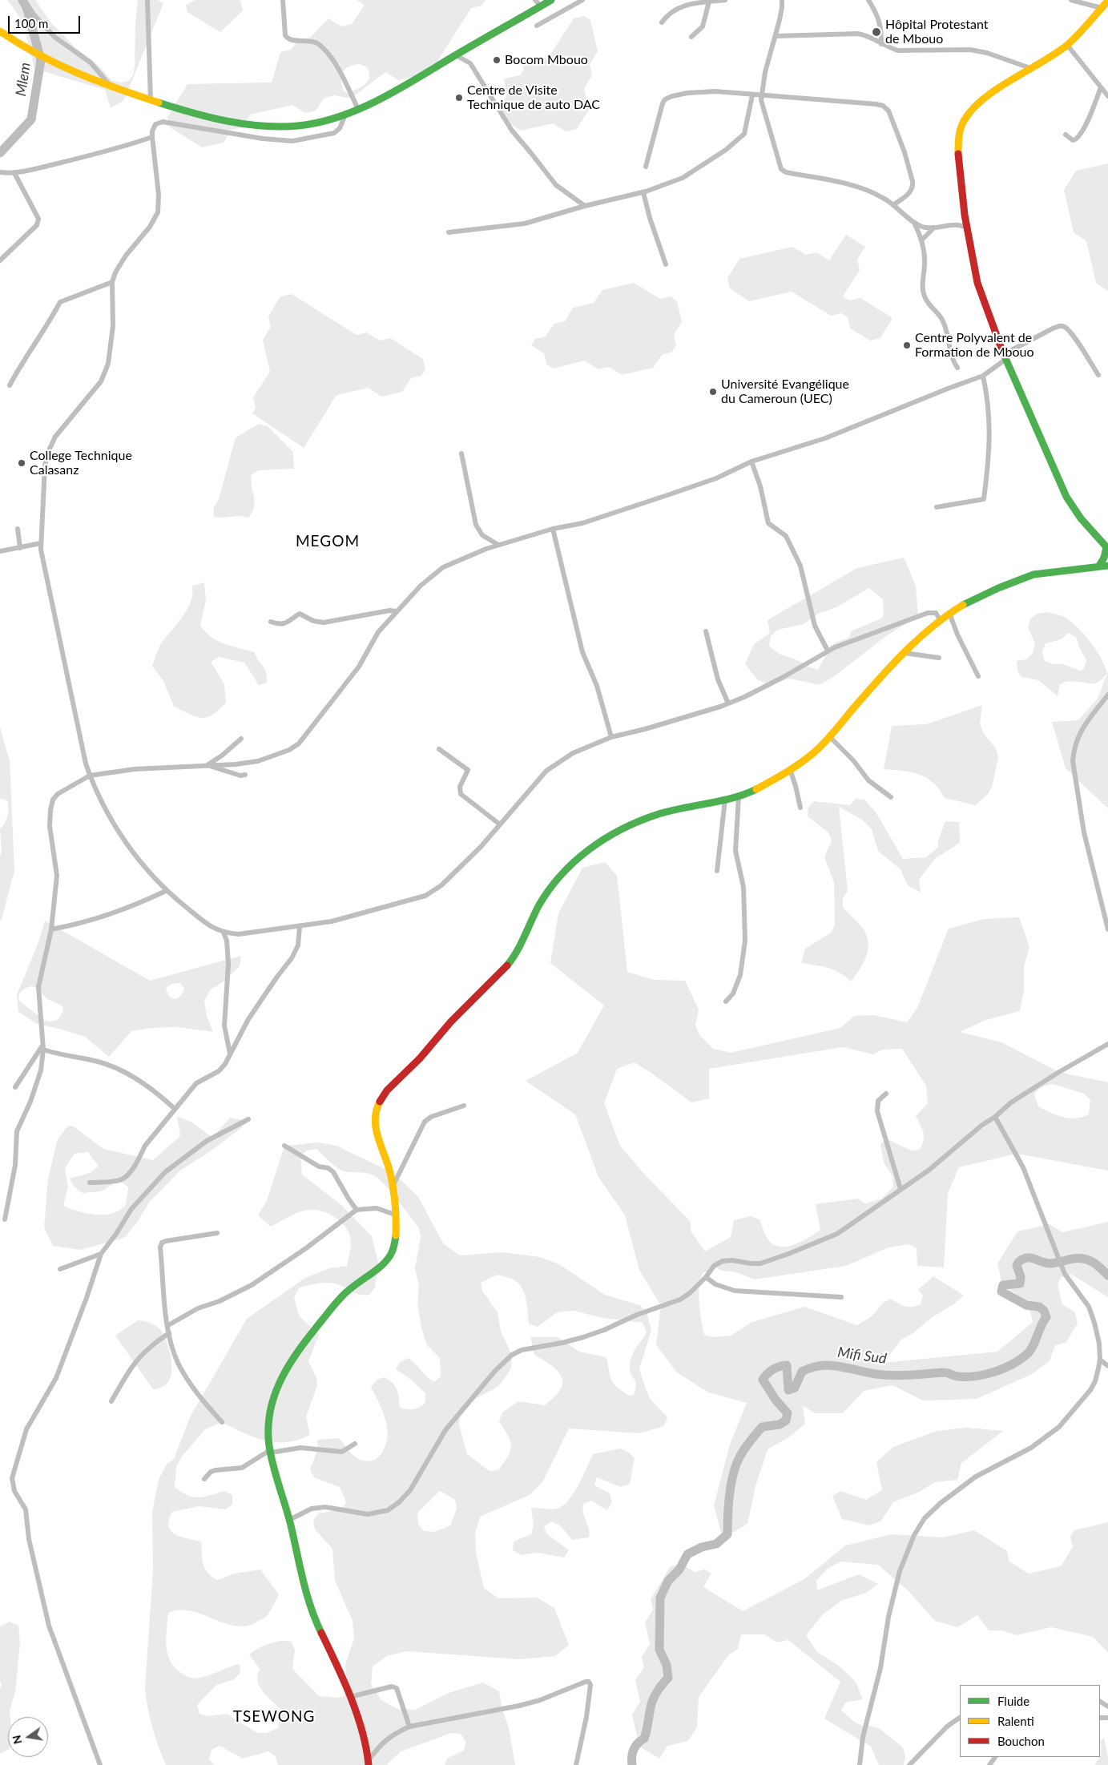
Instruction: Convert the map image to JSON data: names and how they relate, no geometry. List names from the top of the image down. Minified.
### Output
{"districts":["MEGOM","TSEWONG"],"water":["Mlem","Mifi Sud"],"places":["Hôpital Protestant de Mbouo","Bocom Mbouo","Centre de Visite Technique de auto DAC","Centre Polyvalent de Formation de Mbouo","Université Evangélique du Cameroun (UEC)","College Technique Calasanz"],"legend":["Fluide","Ralenti","Bouchon"],"scale_bar":"100 m","north":"left"}
